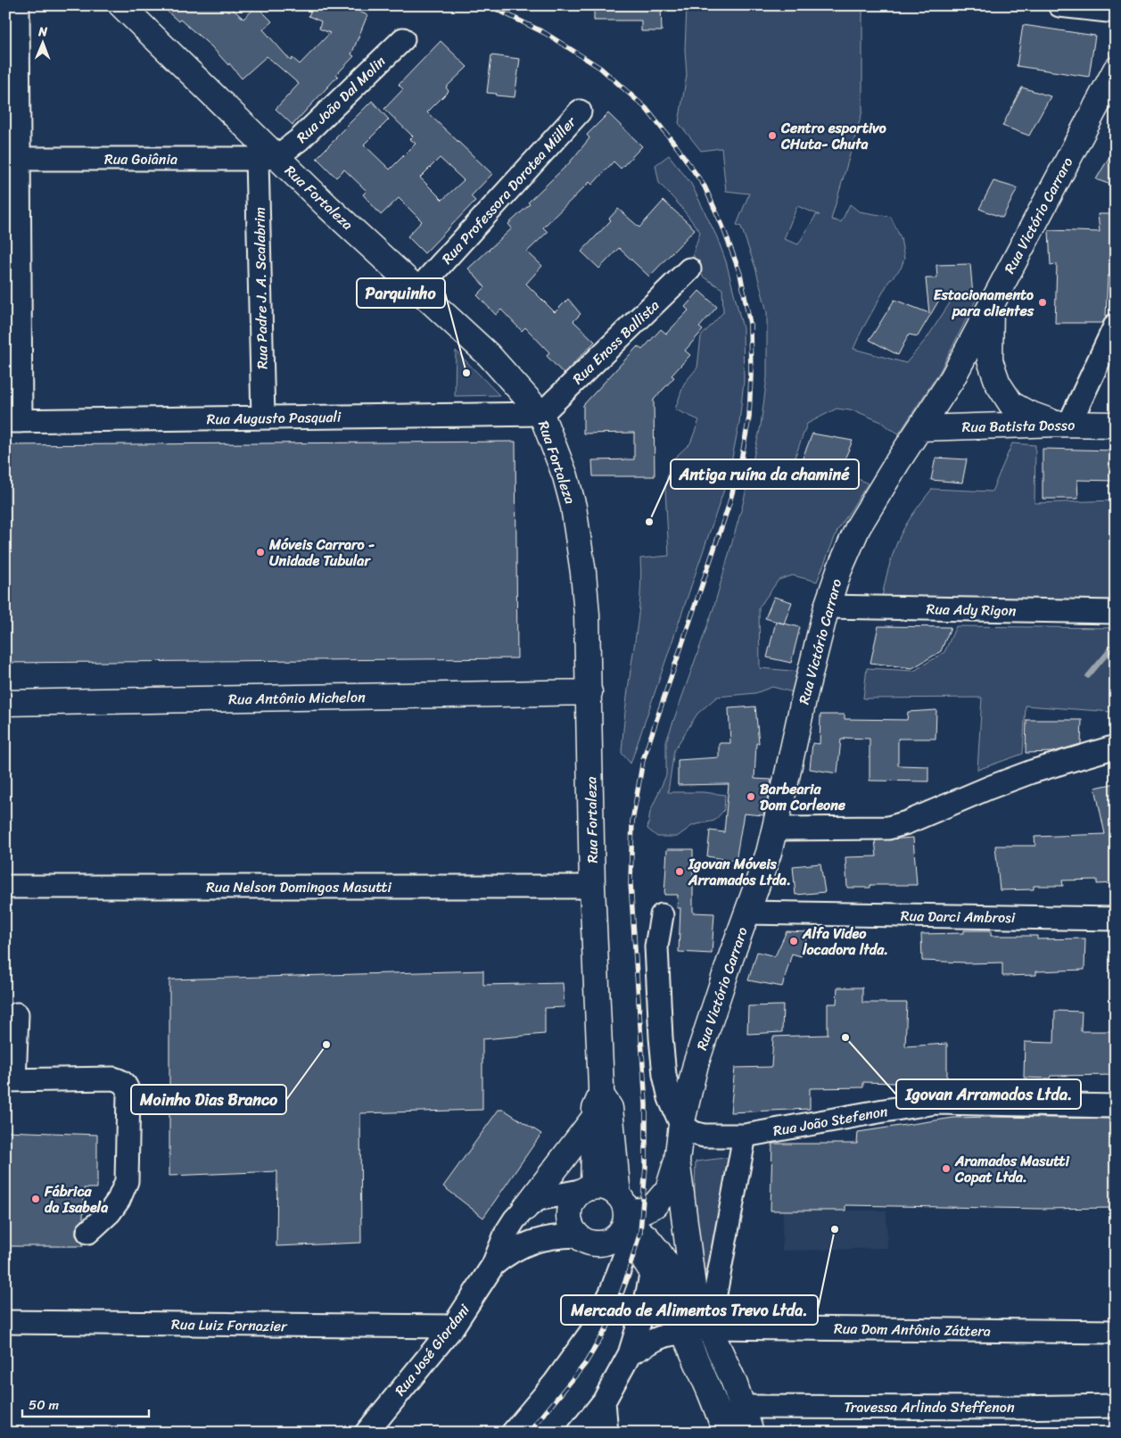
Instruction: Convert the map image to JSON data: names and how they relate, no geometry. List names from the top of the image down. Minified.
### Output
{"streets":{"main road":["Rua Fortaleza","Rua Victório Carraro","Rua Batista Dosso","Rua Antônio Michelon"],"street":["Rua João Dal Molin","Rua Goiânia","Rua Professora Dorotea Müller","Rua Padre J. A. Scalabrim","Rua Enoss Ballista","Rua Augusto Pasquali","Rua Ady Rigon","Rua Nelson Domingos Masutti","Rua Darci Ambrosi","Rua João Stefenon","Rua Luiz Fornazier","Rua Dom Antônio Záttera","Rua José Giordani","Travessa Arlindo Steffenon"]},"crossings":[["Rua João Dal Molin","Rua Goiânia"],["Rua João Dal Molin","Rua Fortaleza"],["Rua João Dal Molin","Rua Padre J. A. Scalabrim"],["Rua Goiânia","Rua Fortaleza"],["Rua Goiânia","Rua Padre J. A. Scalabrim"],["Rua Professora Dorotea Müller","Rua Fortaleza"],["Rua Fortaleza","Rua Victório Carraro"],["Rua Fortaleza","Rua Padre J. A. Scalabrim"],["Rua Fortaleza","Rua Enoss Ballista"],["Rua Fortaleza","Rua Augusto Pasquali"],["Rua Fortaleza","Rua Antônio Michelon"],["Rua Fortaleza","Rua Nelson Domingos Masutti"],["Rua Fortaleza","Rua José Giordani"],["Rua Victório Carraro","Rua Batista Dosso"],["Rua Victório Carraro","Rua Ady Rigon"],["Rua Victório Carraro","Rua Darci Ambrosi"],["Rua Victório Carraro","Rua João Stefenon"],["Rua Victório Carraro","Rua José Giordani"],["Rua Padre J. A. Scalabrim","Rua Augusto Pasquali"],["Rua Enoss Ballista","Rua Augusto Pasquali"],["Rua Luiz Fornazier","Rua José Giordani"]],"places":["Centro esportivo CHuta- Chuta","Estacionamento para clientes","Parquinho","Antiga ruína da chaminé","Móveis Carraro - Unidade Tubular","Barbearia Dom Corleone","Igovan Móveis Arramados Ltda.","Alfa Video locadora ltda.","Igovan Arramados Ltda.","Moinho Dias Branco","Aramados Masutti Copat Ltda.","Fábrica da Isabela","Mercado de Alimentos Trevo Ltda."],"scale_bar":"50 m","north":"top"}
